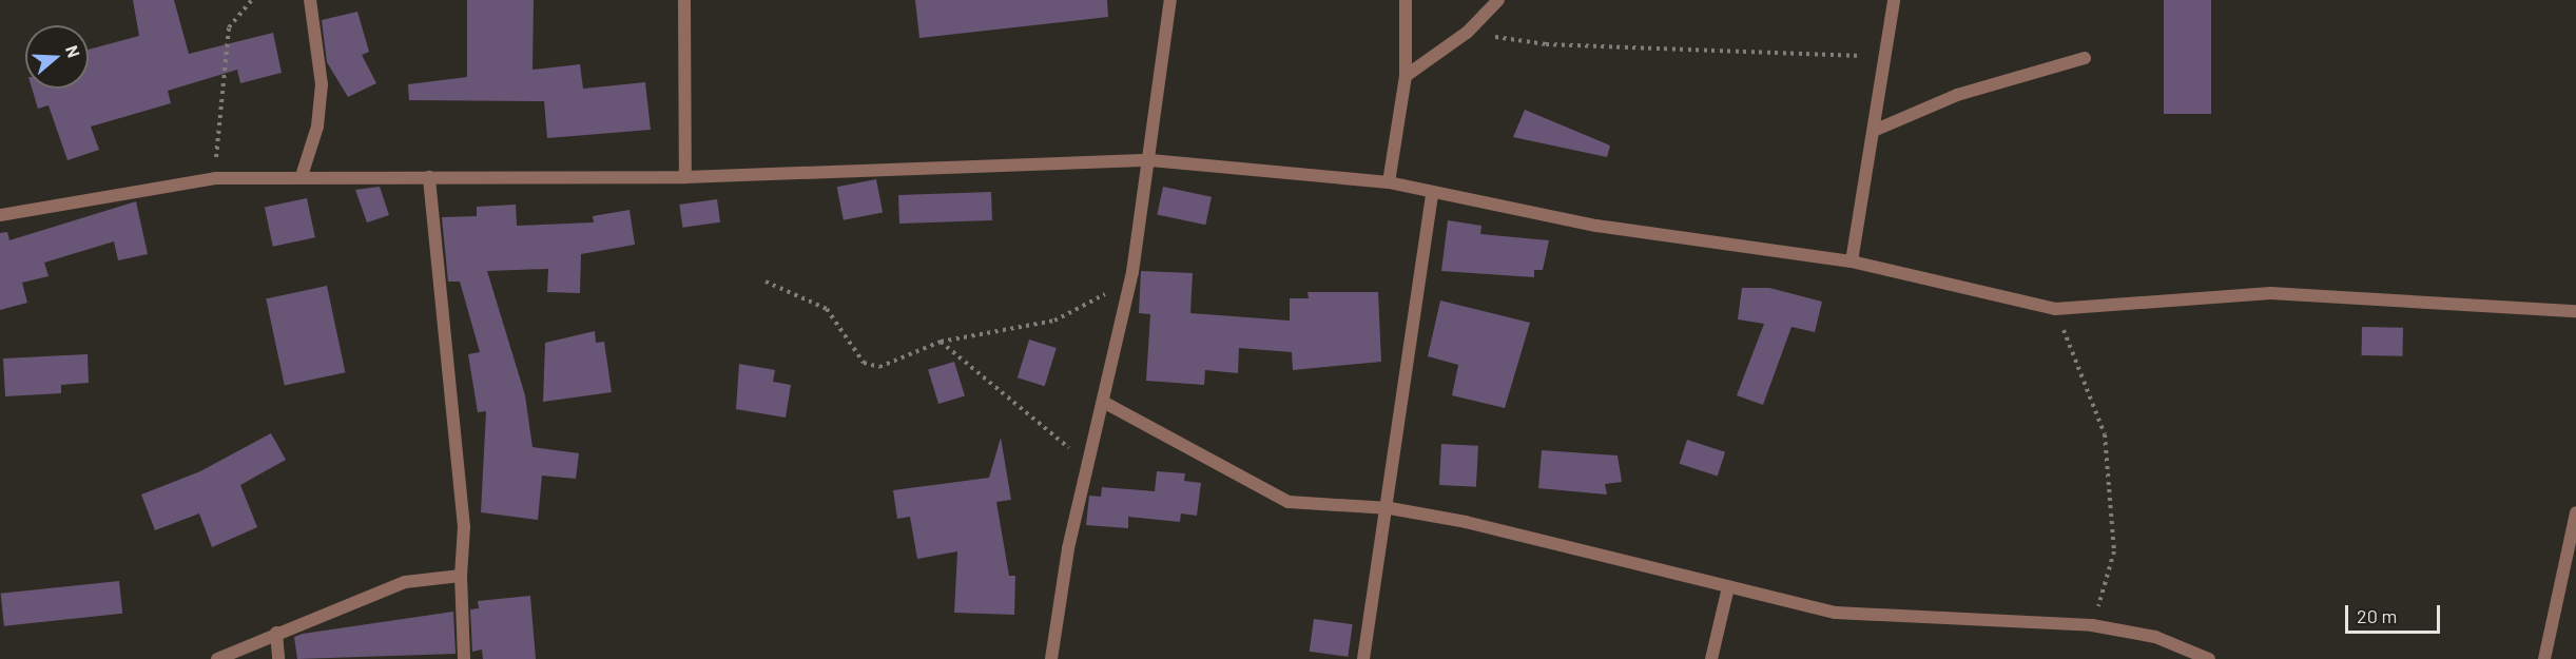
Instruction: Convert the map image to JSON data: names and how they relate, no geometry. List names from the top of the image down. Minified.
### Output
{"scale_bar":"20 m","north":"right"}
